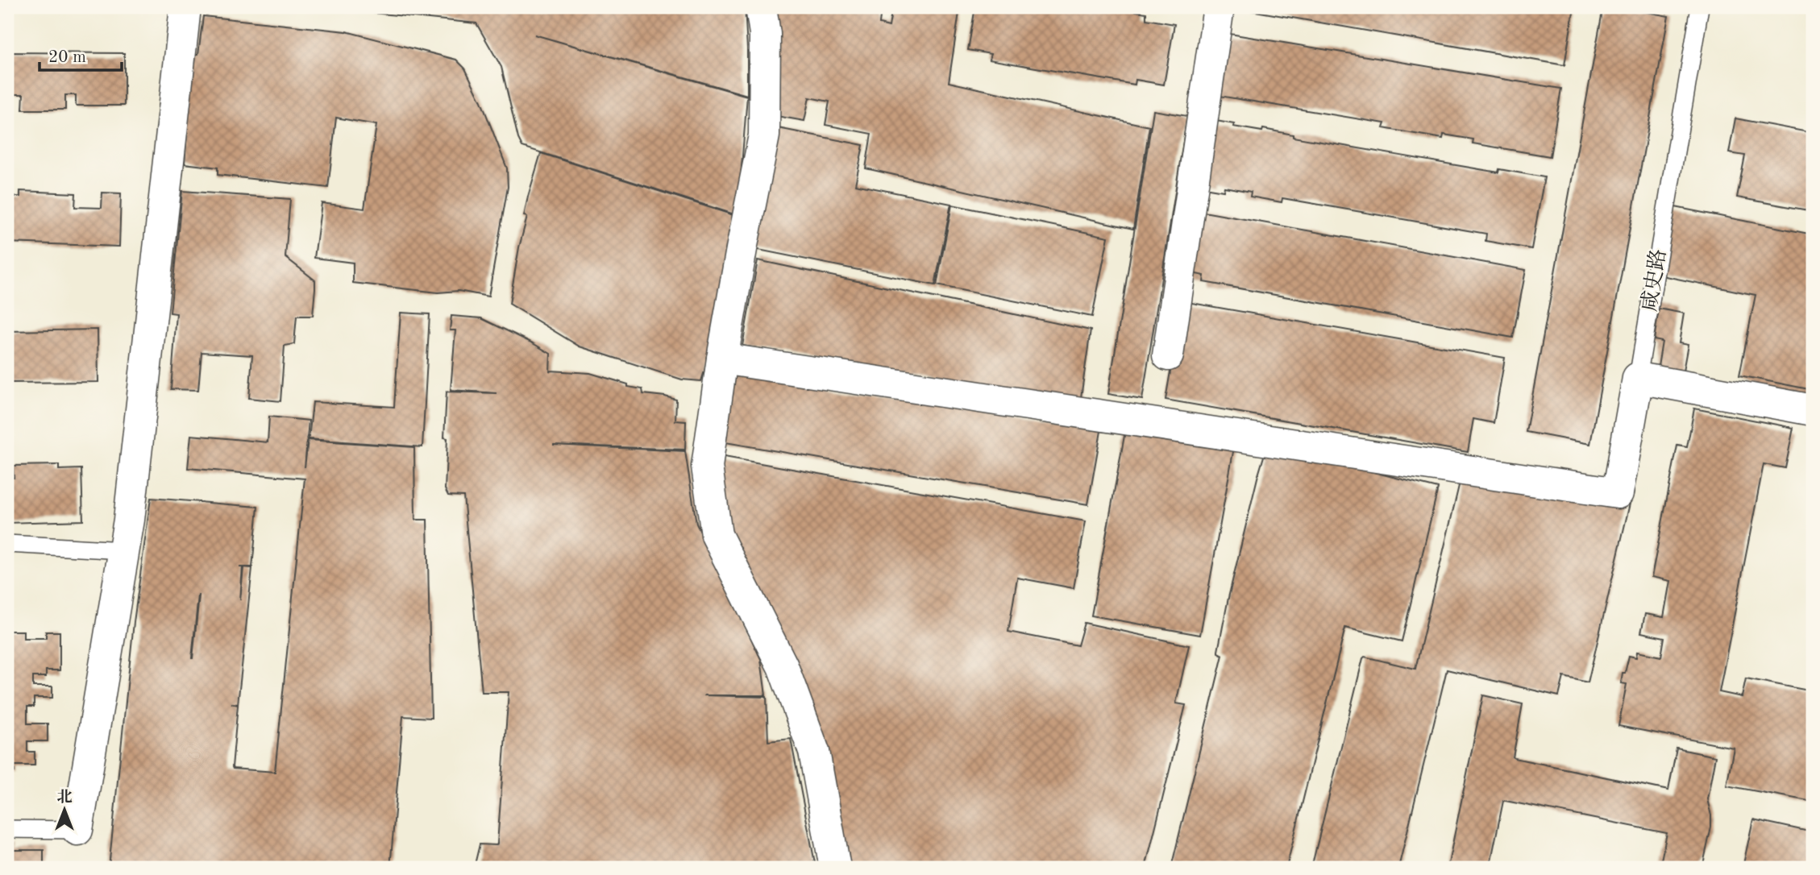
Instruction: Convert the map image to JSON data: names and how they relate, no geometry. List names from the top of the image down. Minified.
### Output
{"streets":{"lane":["咸史路"]},"scale_bar":"20 m","north":"top"}
